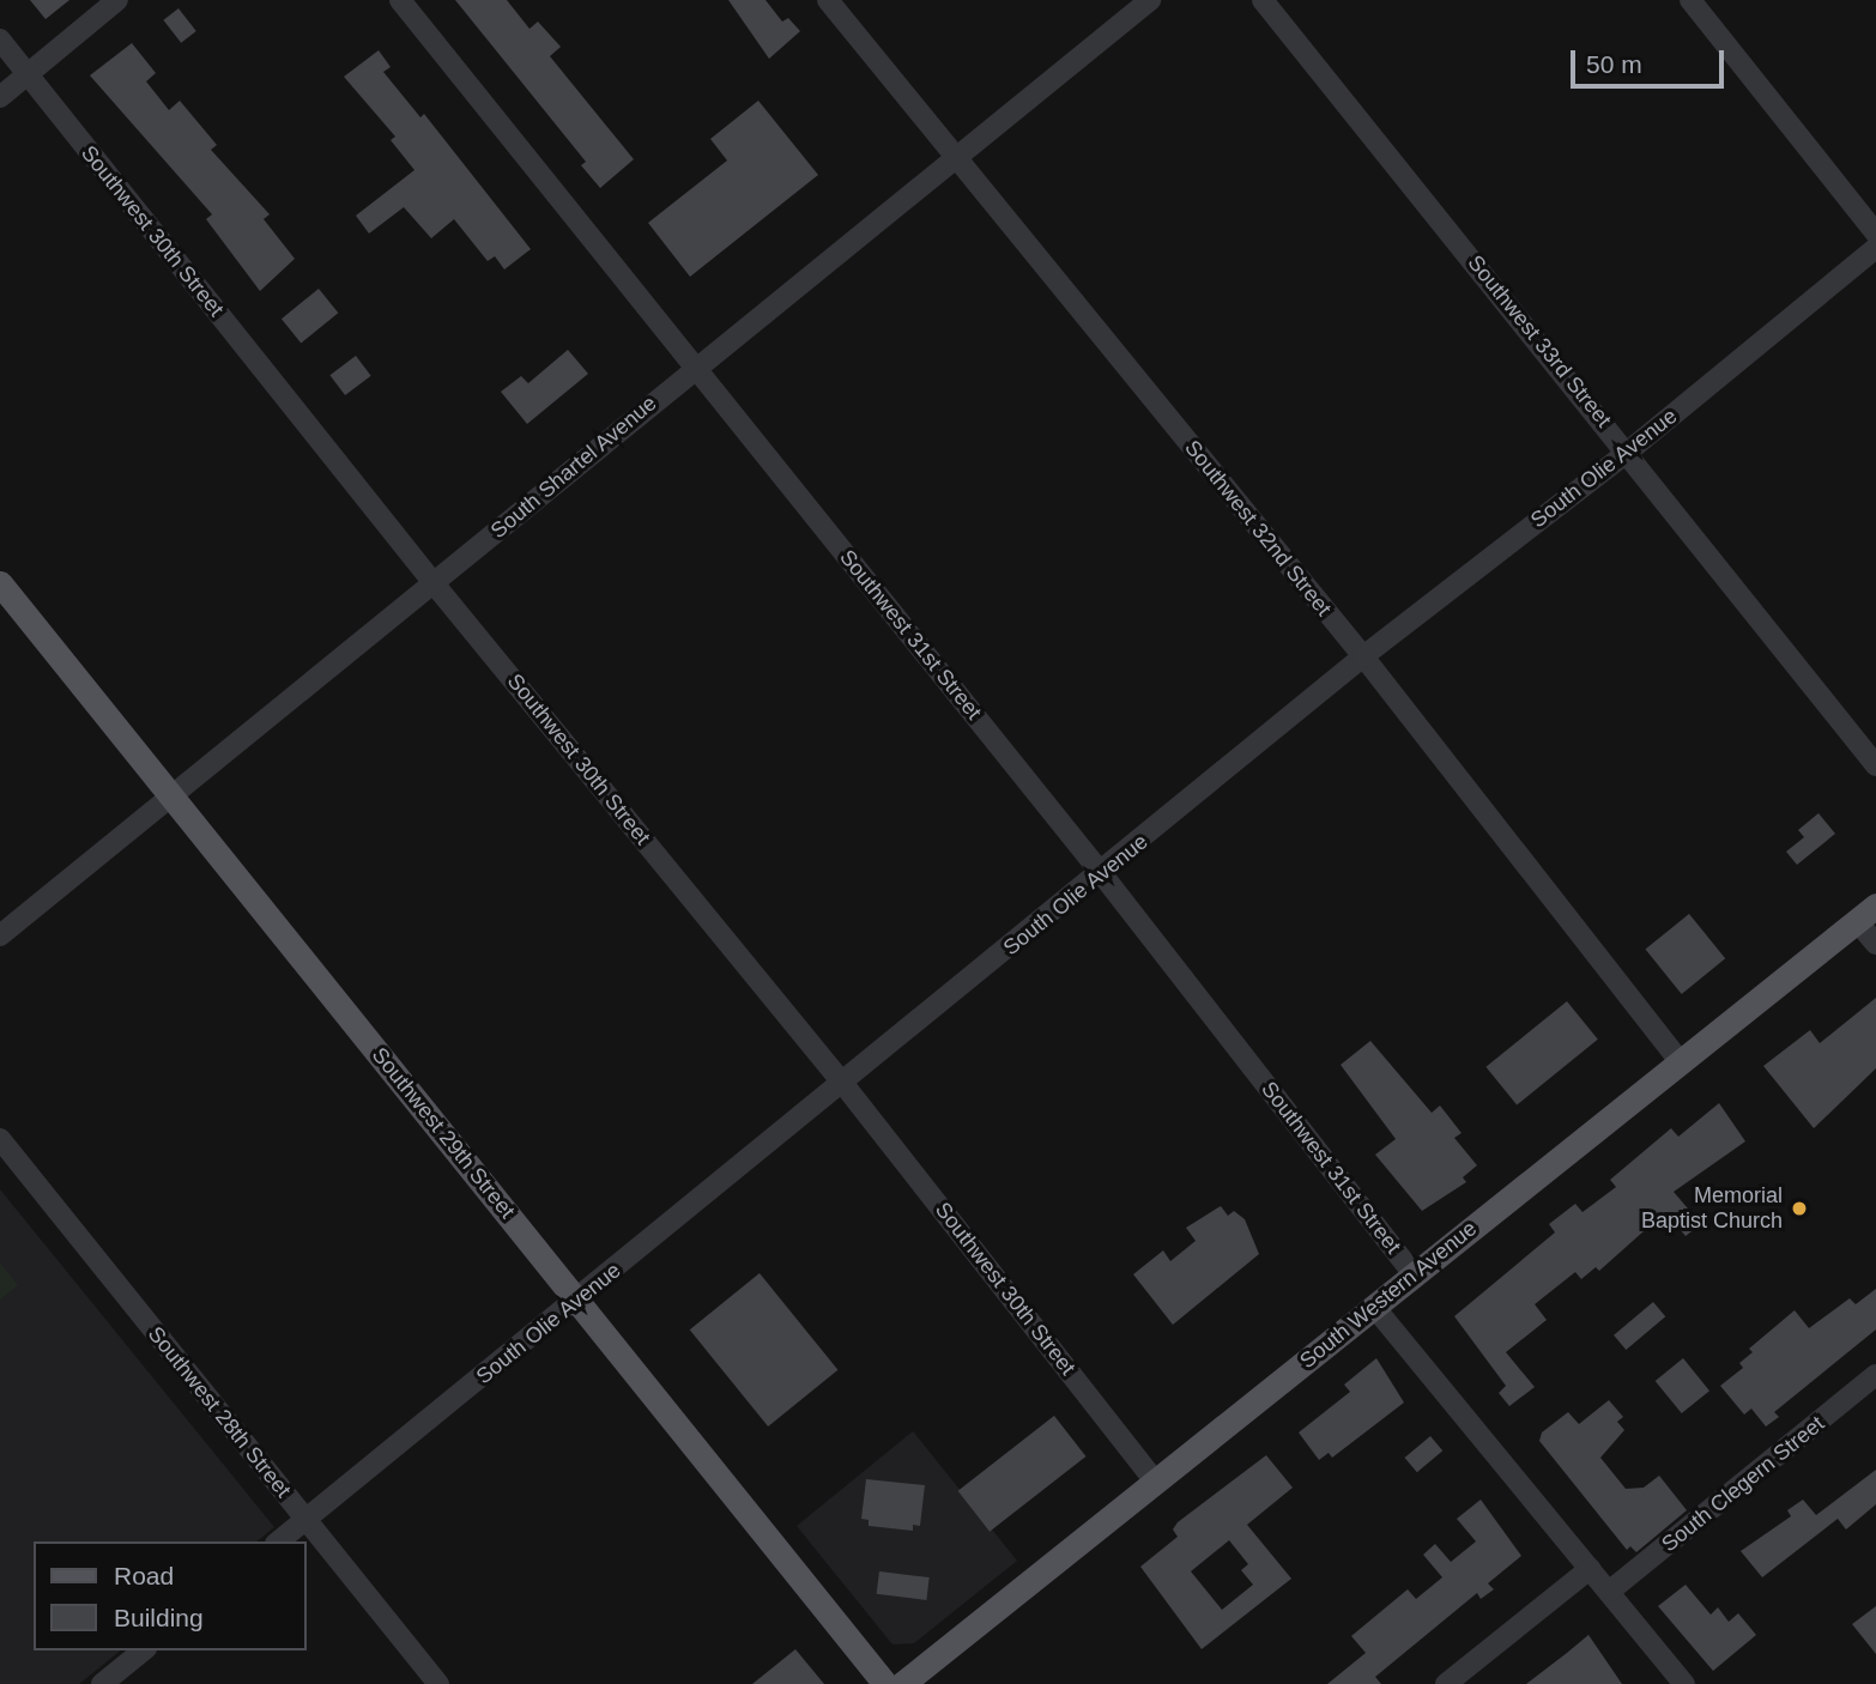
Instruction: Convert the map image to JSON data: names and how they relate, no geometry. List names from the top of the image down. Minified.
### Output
{"streets":{"main road":["Southwest 29th Street","South Western Avenue"],"street":["Southwest 30th Street","Southwest 33rd Street","South Shartel Avenue","South Olie Avenue","Southwest 32nd Street","Southwest 31st Street","Southwest 28th Street","South Clegern Street"]},"crossings":[["Southwest 30th Street","South Shartel Avenue"],["Southwest 30th Street","South Olie Avenue"],["Southwest 30th Street","South Western Avenue"],["Southwest 33rd Street","South Olie Avenue"],["South Shartel Avenue","Southwest 32nd Street"],["South Shartel Avenue","Southwest 31st Street"],["South Shartel Avenue","Southwest 29th Street"],["South Olie Avenue","Southwest 32nd Street"],["South Olie Avenue","Southwest 31st Street"],["South Olie Avenue","Southwest 29th Street"],["South Olie Avenue","Southwest 28th Street"],["Southwest 32nd Street","South Western Avenue"],["Southwest 31st Street","South Western Avenue"]],"places":["Memorial Baptist Church"],"legend":["Road","Building"],"scale_bar":"50 m"}
